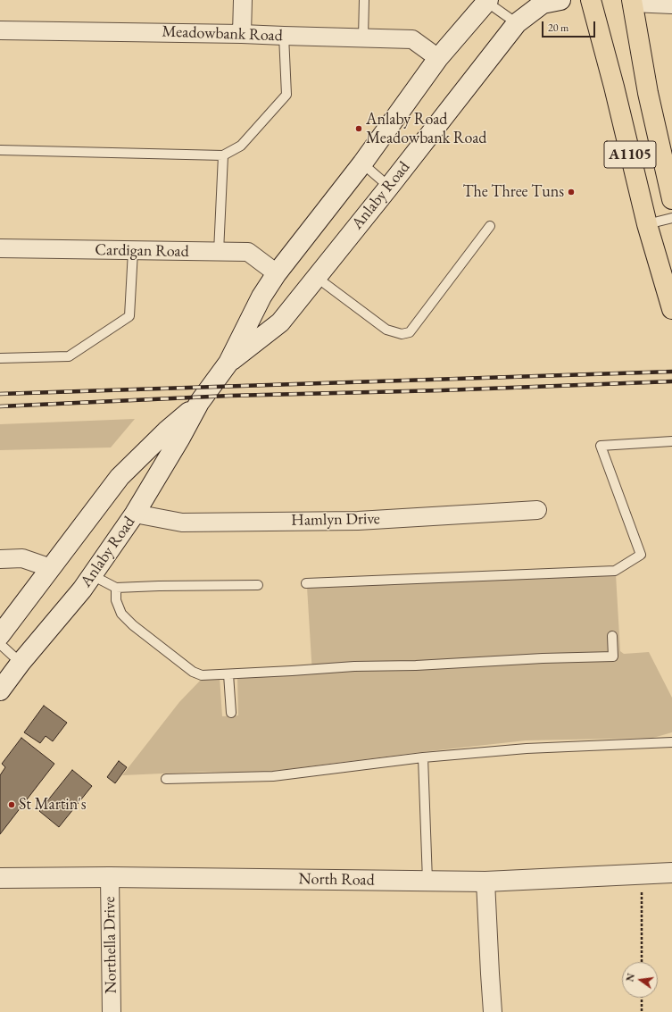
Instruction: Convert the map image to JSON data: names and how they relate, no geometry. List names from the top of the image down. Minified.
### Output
{"streets":{"main road":["A1105","Anlaby Road","North Road"],"street":["Meadowbank Road","Cardigan Road","Hamlyn Drive","Northella Drive"]},"crossings":[["Meadowbank Road","Anlaby Road"],["Anlaby Road","Cardigan Road"],["Anlaby Road","Hamlyn Drive"],["North Road","Northella Drive"]],"places":["Anlaby Road Meadowbank Road","The Three Tuns","St Martin's"],"scale_bar":"20 m","north":"left"}
